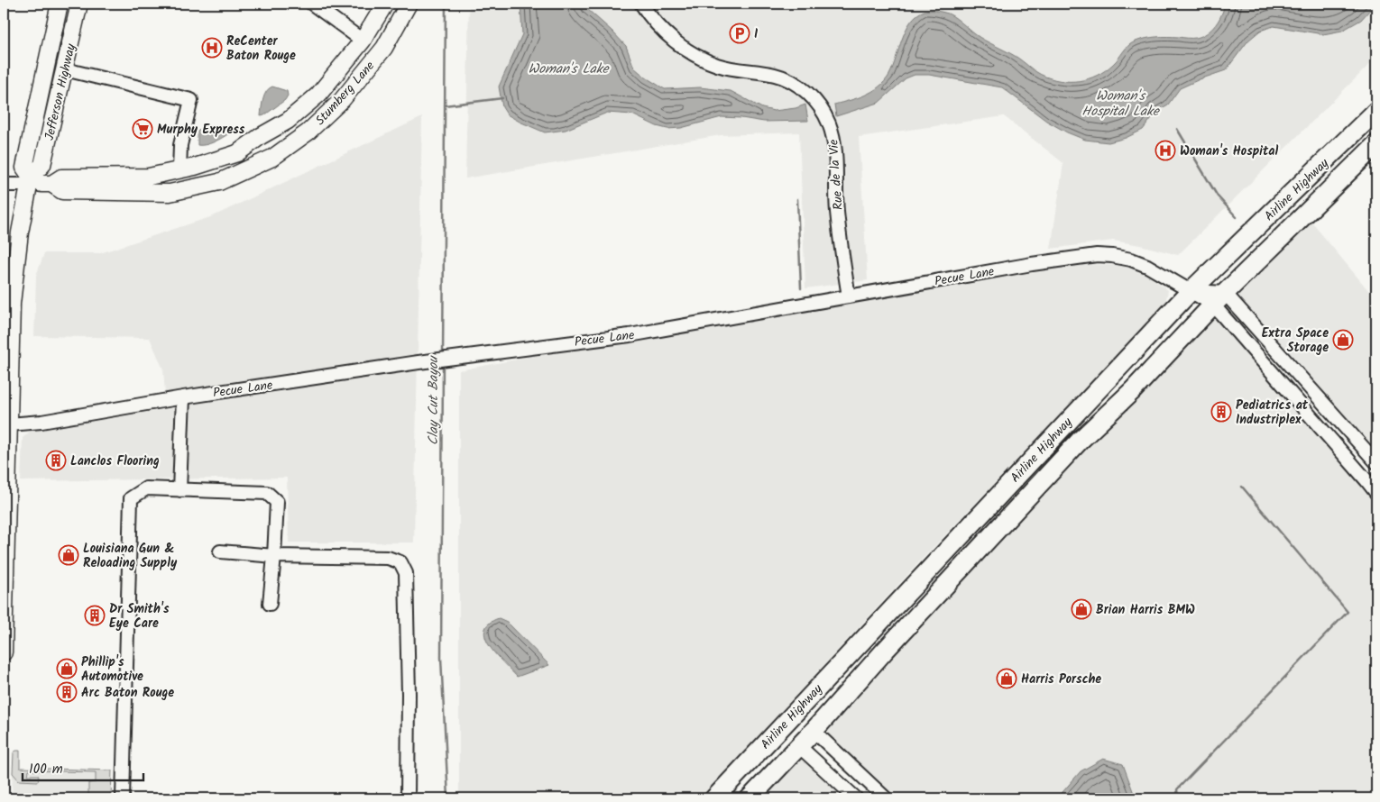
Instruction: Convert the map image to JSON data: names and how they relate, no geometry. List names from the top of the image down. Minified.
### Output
{"streets":{"highway":["Airline Highway"],"main road":["Jefferson Highway","Stumberg Lane"],"street":["Rue de la Vie","Pecue Lane"]},"crossings":[["Jefferson Highway","Stumberg Lane"],["Jefferson Highway","Pecue Lane"],["Rue de la Vie","Pecue Lane"],["Airline Highway","Pecue Lane"]],"water":["Woman's Lake","Woman's Hospital Lake","Clay Cut Bayou"],"places":{"parking":["I"],"hospital":["ReCenter Baton Rouge","Woman's Hospital"],"supermarket":["Murphy Express"],"shop":["Extra Space Storage","Louisiana Gun & Reloading Supply","Brian Harris BMW","Phillip's Automotive","Harris Porsche"],"building":["Pediatrics at Industriplex","Lanclos Flooring","Dr Smith's Eye Care","Arc Baton Rouge"]},"scale_bar":"100 m"}
